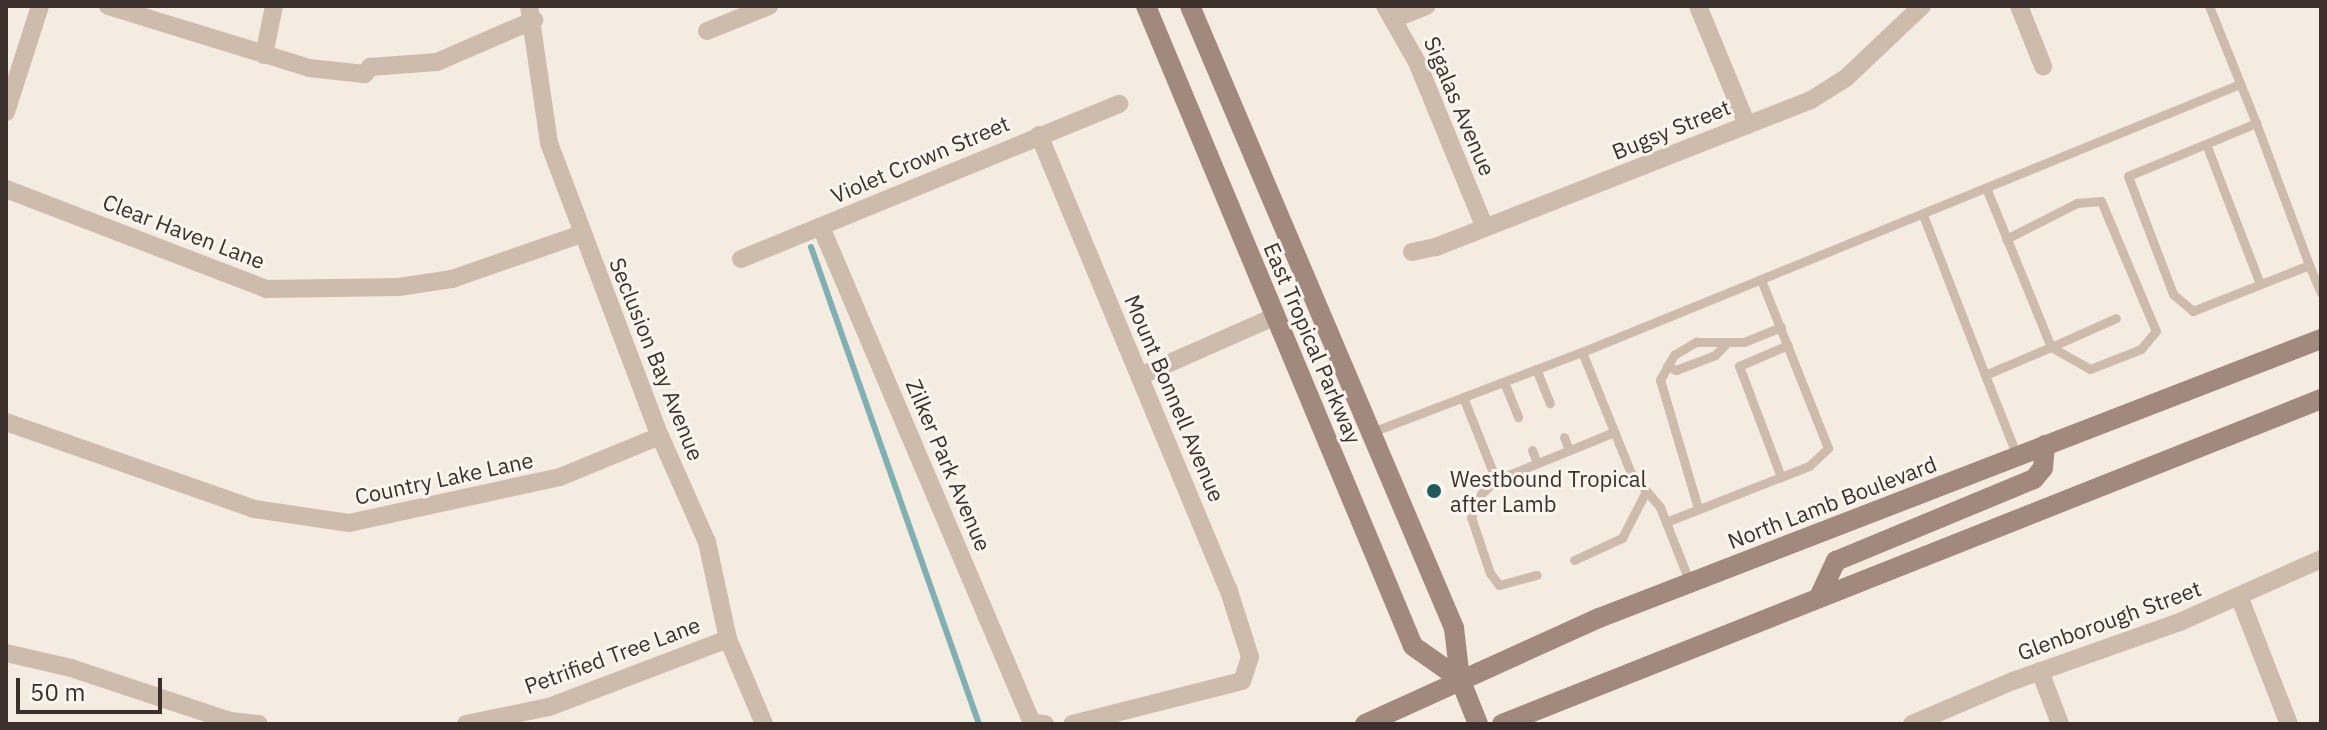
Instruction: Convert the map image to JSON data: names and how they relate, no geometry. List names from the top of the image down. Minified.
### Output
{"streets":{"main road":["East Tropical Parkway","North Lamb Boulevard"],"street":["Sigalas Avenue","Bugsy Street","Violet Crown Street","Clear Haven Lane","Seclusion Bay Avenue","Mount Bonnell Avenue","Zilker Park Avenue","Country Lake Lane","Glenborough Street","Petrified Tree Lane"]},"crossings":[["Sigalas Avenue","Bugsy Street"],["Violet Crown Street","Mount Bonnell Avenue"],["Violet Crown Street","Zilker Park Avenue"],["Clear Haven Lane","Seclusion Bay Avenue"],["East Tropical Parkway","North Lamb Boulevard"],["Seclusion Bay Avenue","Country Lake Lane"],["Seclusion Bay Avenue","Petrified Tree Lane"]],"places":["Westbound Tropical after Lamb"],"scale_bar":"50 m"}
